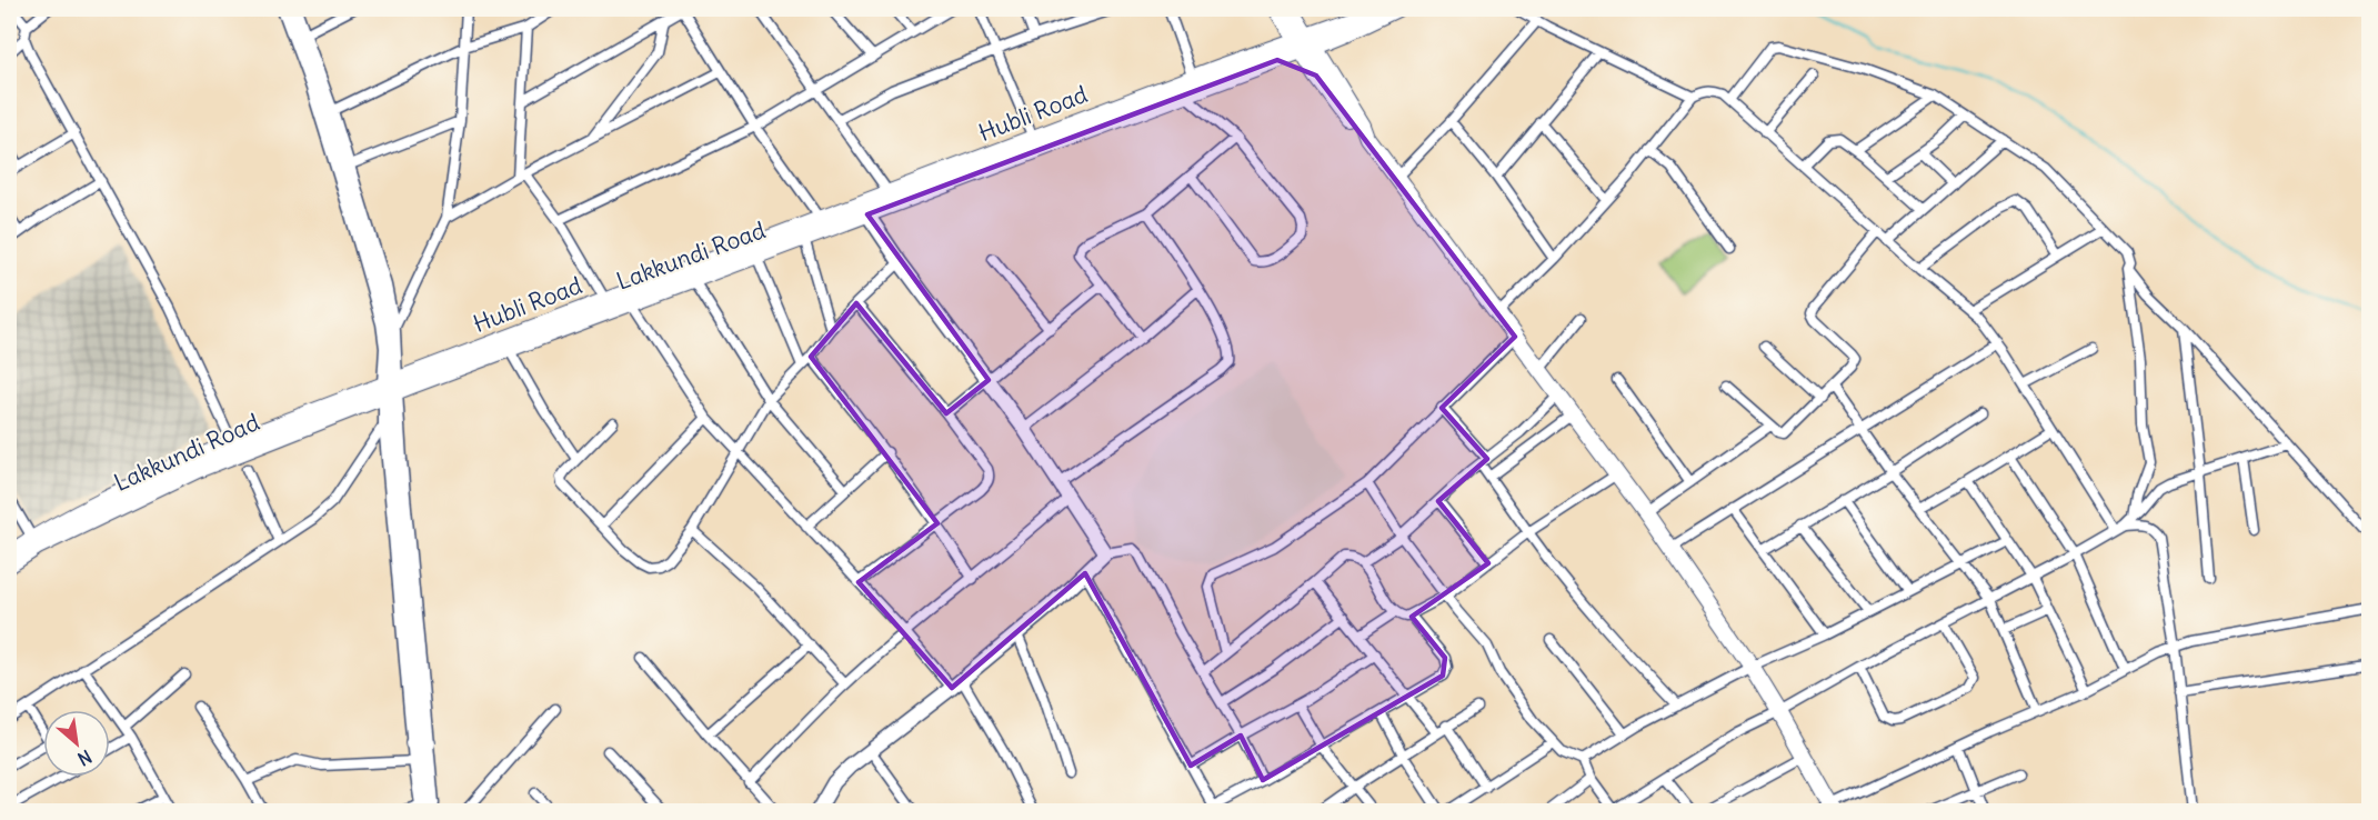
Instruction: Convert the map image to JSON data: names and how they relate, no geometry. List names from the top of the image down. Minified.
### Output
{"streets":{"main road":["Hubli Road","Lakkundi Road"]},"crossings":[["Hubli Road","Lakkundi Road"]],"north":"bottom right"}
